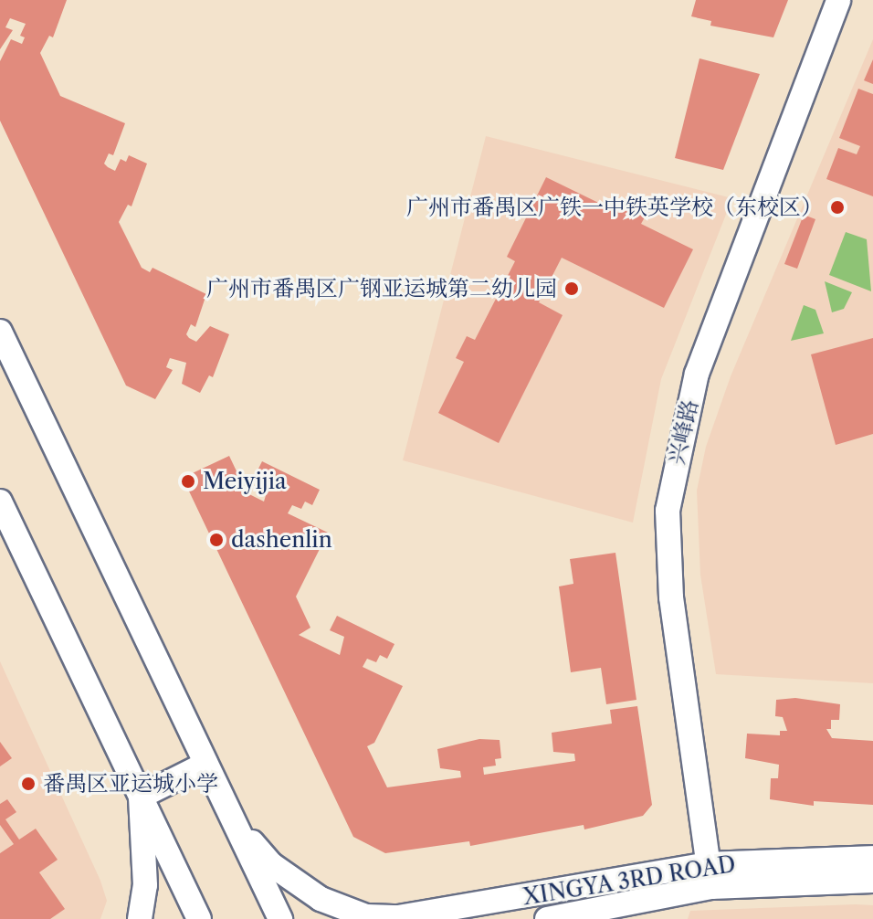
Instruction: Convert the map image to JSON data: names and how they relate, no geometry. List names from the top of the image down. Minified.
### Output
{"streets":{"street":["兴峰路","XINGYA 3RD ROAD"]},"crossings":[["兴峰路","XINGYA 3RD ROAD"]],"places":["广州市番禺区广铁一中铁英学校（东校区）","广州市番禺区广钢亚运城第二幼儿园","Meiyijia","dashenlin","番禺区亚运城小学"]}
